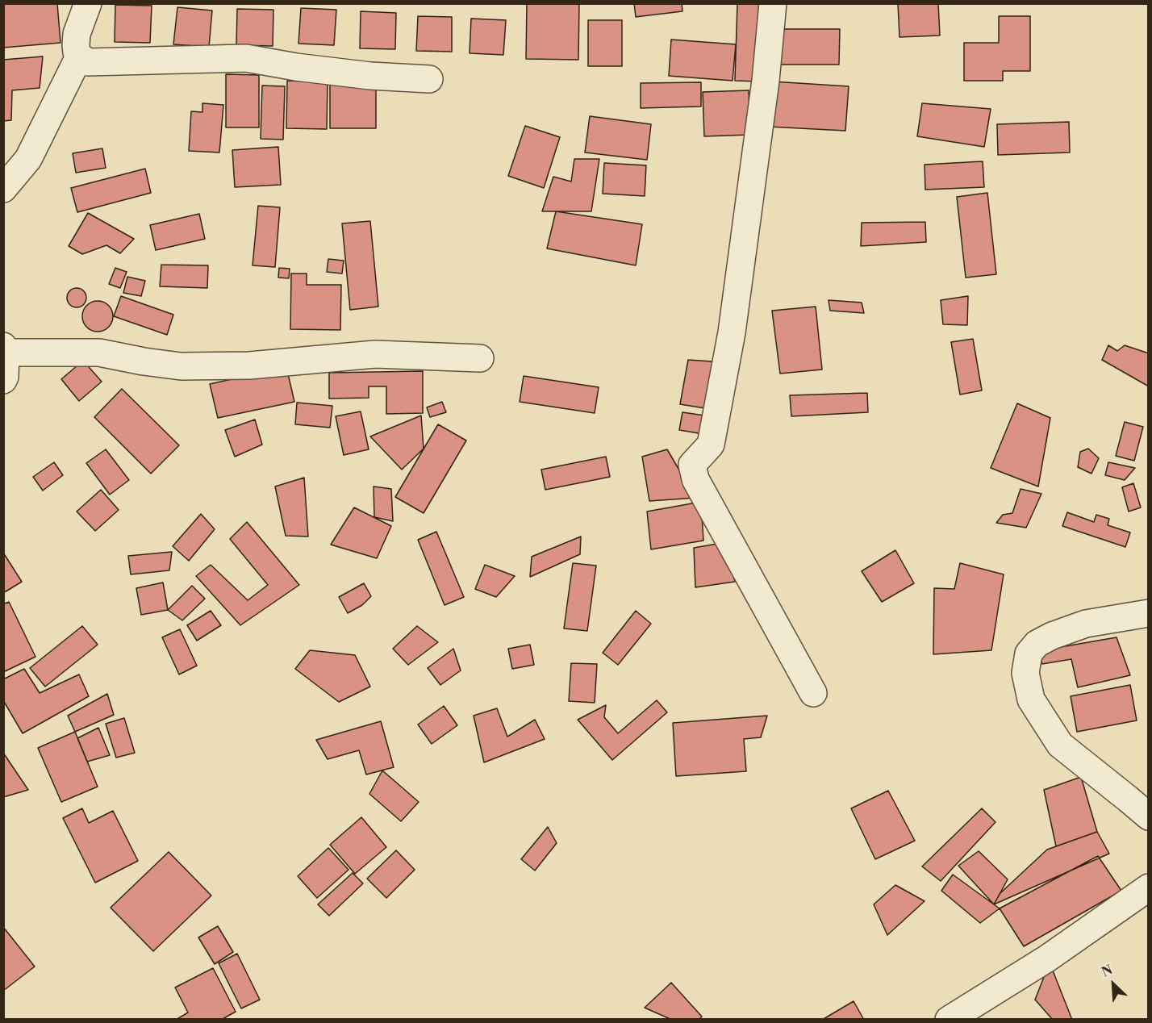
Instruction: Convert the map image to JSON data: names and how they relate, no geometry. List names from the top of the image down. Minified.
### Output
{"north":"top left"}
